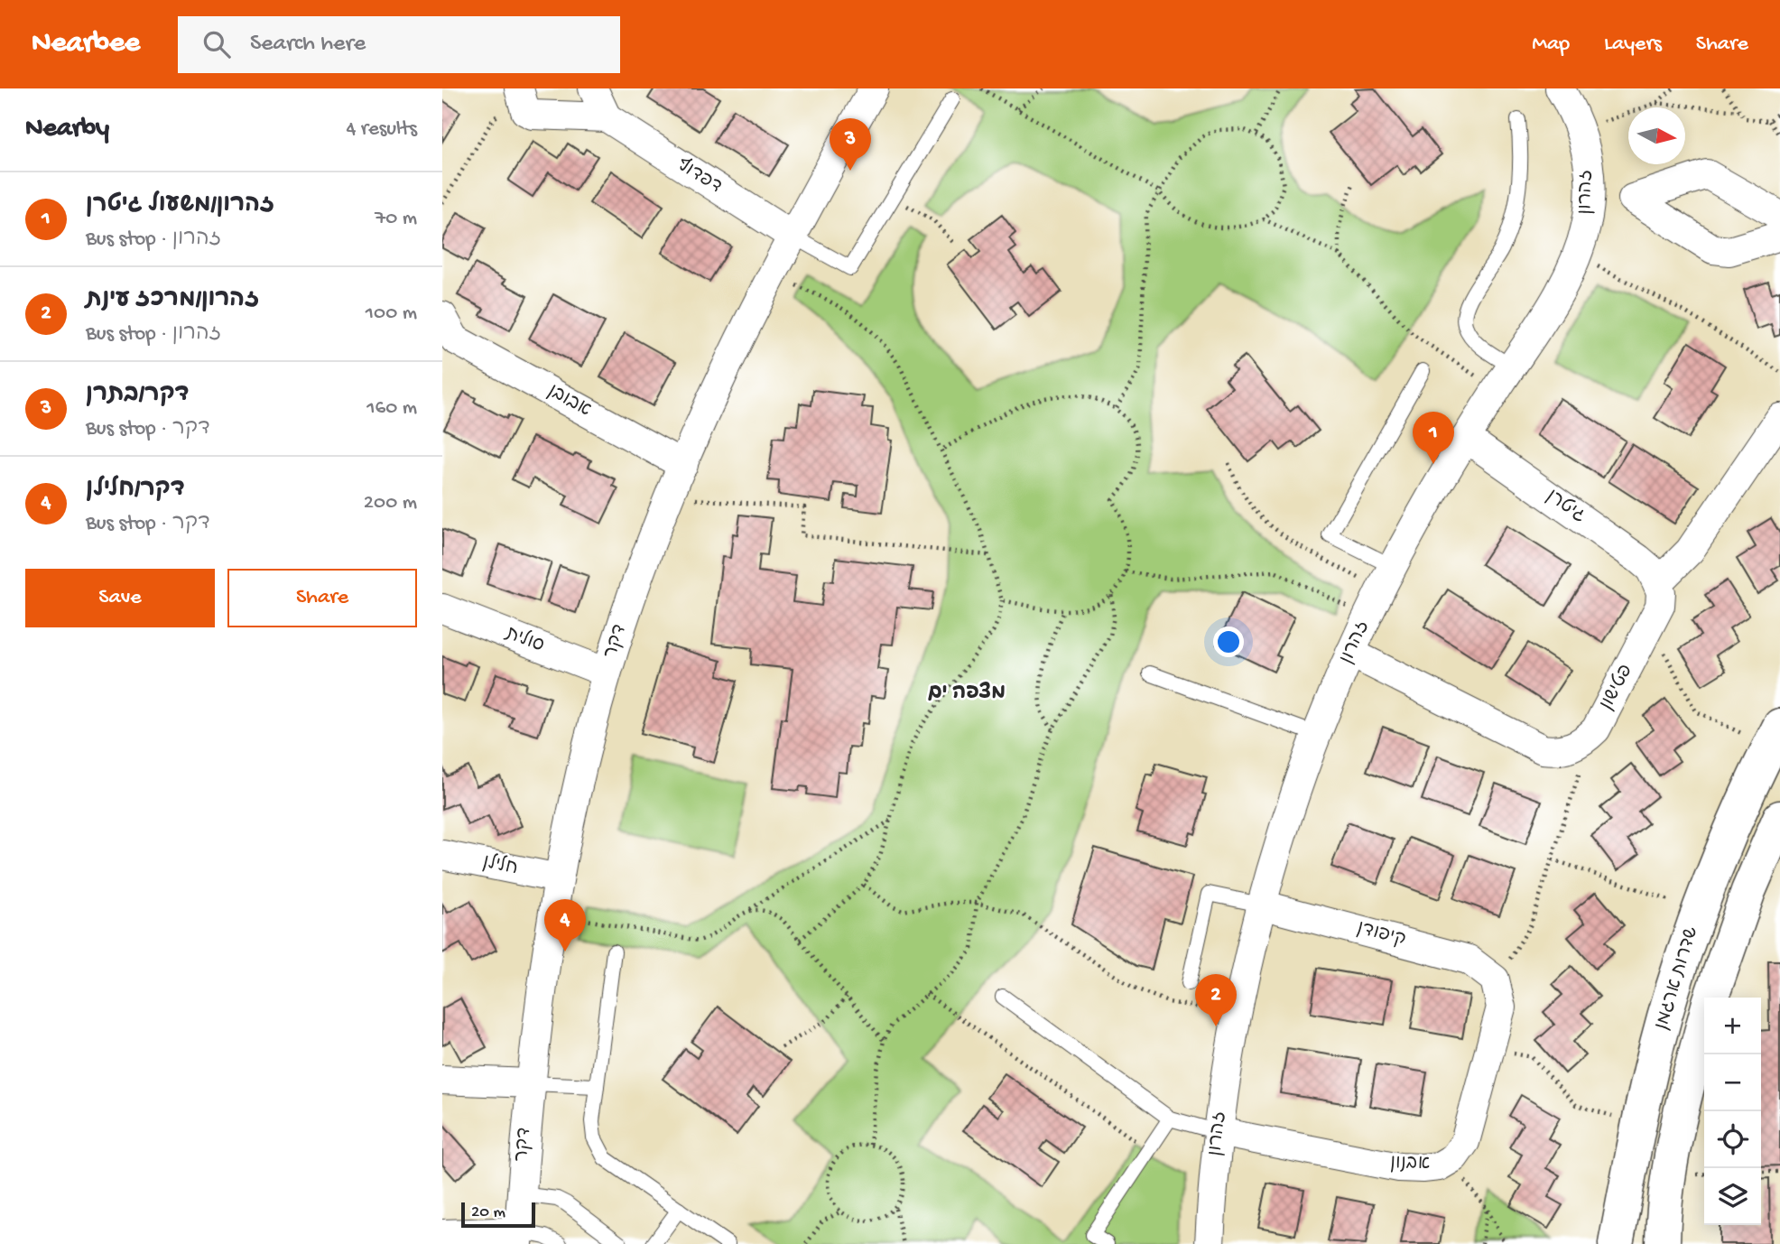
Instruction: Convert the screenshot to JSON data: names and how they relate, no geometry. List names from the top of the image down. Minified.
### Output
{"streets":{"street":["דפדוף","זהרון","אבובן","גיטרן","סולית","דקר","פטישון","חלילן","קיפודן","שדרות ארגמן","אבנון"]},"crossings":[["דפדוף","דקר"],["זהרון","גיטרן"],["זהרון","קיפודן"],["זהרון","אבנון"],["אבובן","דקר"],["גיטרן","פטישון"],["סולית","דקר"],["דקר","חלילן"],["קיפודן","אבנון"]],"districts":["מצפה ים"],"scale_bar":"20 m","north":"right","page":{"header":"Nearbee","search":"Search here","nav":["Map","Layers","Share"],"heading":["Nearby","4 results"],"pins":["3","1","4","2"],"list":[{"mark":"1","name":"זהרון/משעול גיטרן","note":"Bus stop · זהרון","value":"70 m"},{"mark":"2","name":"זהרון/מרכז עינת","note":"Bus stop · זהרון","value":"100 m"},{"mark":"3","name":"דקר/בתרן","note":"Bus stop · דקר","value":"160 m"},{"mark":"4","name":"דקר/חלילן","note":"Bus stop · דקר","value":"200 m"}],"buttons":["Save","Share"],"map_buttons":["+","−"],"scale":"20 m"}}
